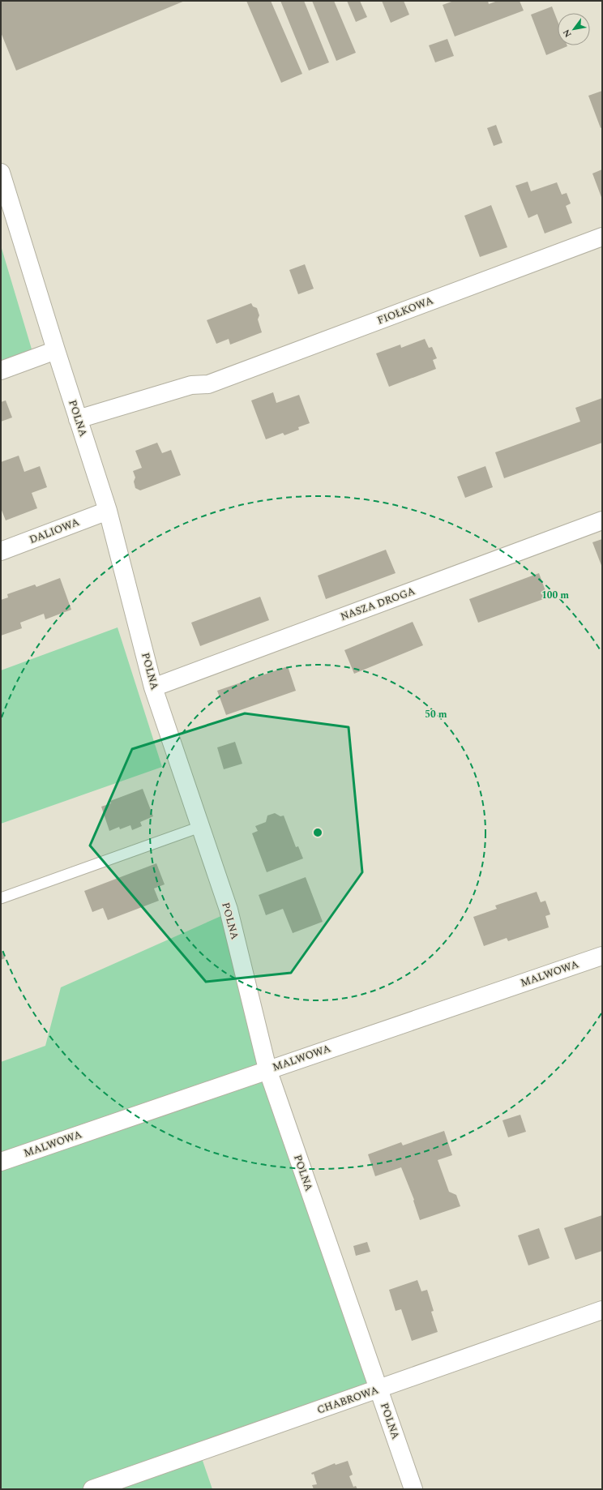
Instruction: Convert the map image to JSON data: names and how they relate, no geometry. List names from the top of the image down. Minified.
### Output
{"streets":{"street":["FIOŁKOWA","POLNA","DALIOWA","NASZA DROGA","MALWOWA","CHABROWA"]},"crossings":[["FIOŁKOWA","POLNA"],["POLNA","DALIOWA"],["POLNA","NASZA DROGA"],["POLNA","MALWOWA"],["POLNA","CHABROWA"]],"north":"bottom left","rings":["100 m","50 m"]}
